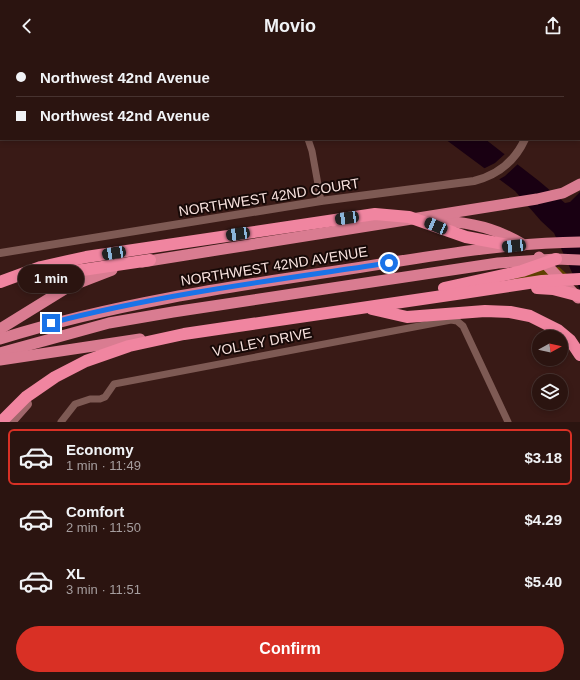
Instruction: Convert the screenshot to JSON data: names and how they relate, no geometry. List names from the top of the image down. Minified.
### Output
{"streets":{"highway":["NORTHWEST 42ND AVENUE"],"street":["NORTHWEST 42ND COURT","VOLLEY DRIVE"]},"north":"right","page":{"header":"Movio","banner":["Northwest 42nd Avenue","Northwest 42nd Avenue"],"bubble":"1 min","list":[{"name":"Economy","note":"1 min · 11:49","value":"$3.18"},{"name":"Comfort","note":"2 min · 11:50","value":"$4.29"},{"name":"XL","note":"3 min · 11:51","value":"$5.40"}],"buttons":"Confirm"}}
